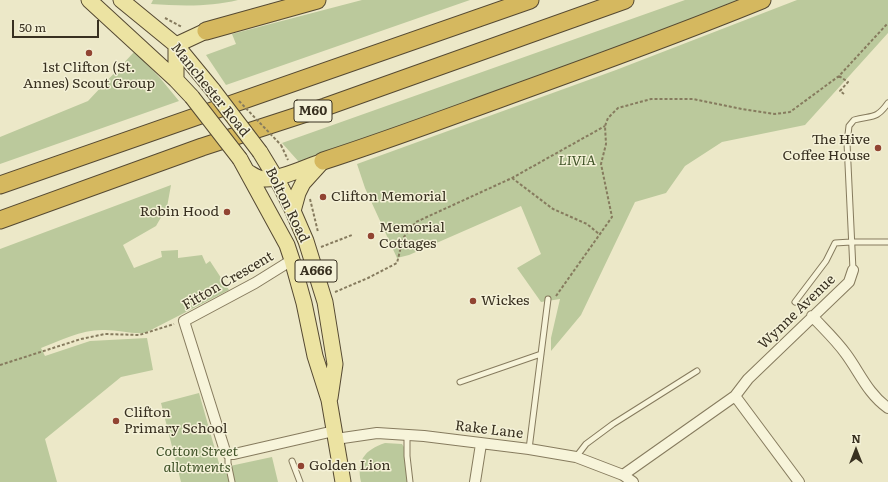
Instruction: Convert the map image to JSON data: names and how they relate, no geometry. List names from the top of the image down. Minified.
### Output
{"streets":{"highway":["M60"],"main road":["Manchester Road","Bolton Road","A666"],"street":["Fitton Crescent","Wynne Avenue","Rake Lane"]},"crossings":[["Manchester Road","Bolton Road"],["Bolton Road","Fitton Crescent"],["Bolton Road","Rake Lane"],["Wynne Avenue","Rake Lane"]],"parks":["LIVIA","Cotton Street allotments"],"places":["1st Clifton (St. Annes) Scout Group","The Hive Coffee House","Clifton Memorial","Robin Hood","Memorial Cottages","Wickes","Clifton Primary School","Golden Lion"],"scale_bar":"50 m","north":"top"}
